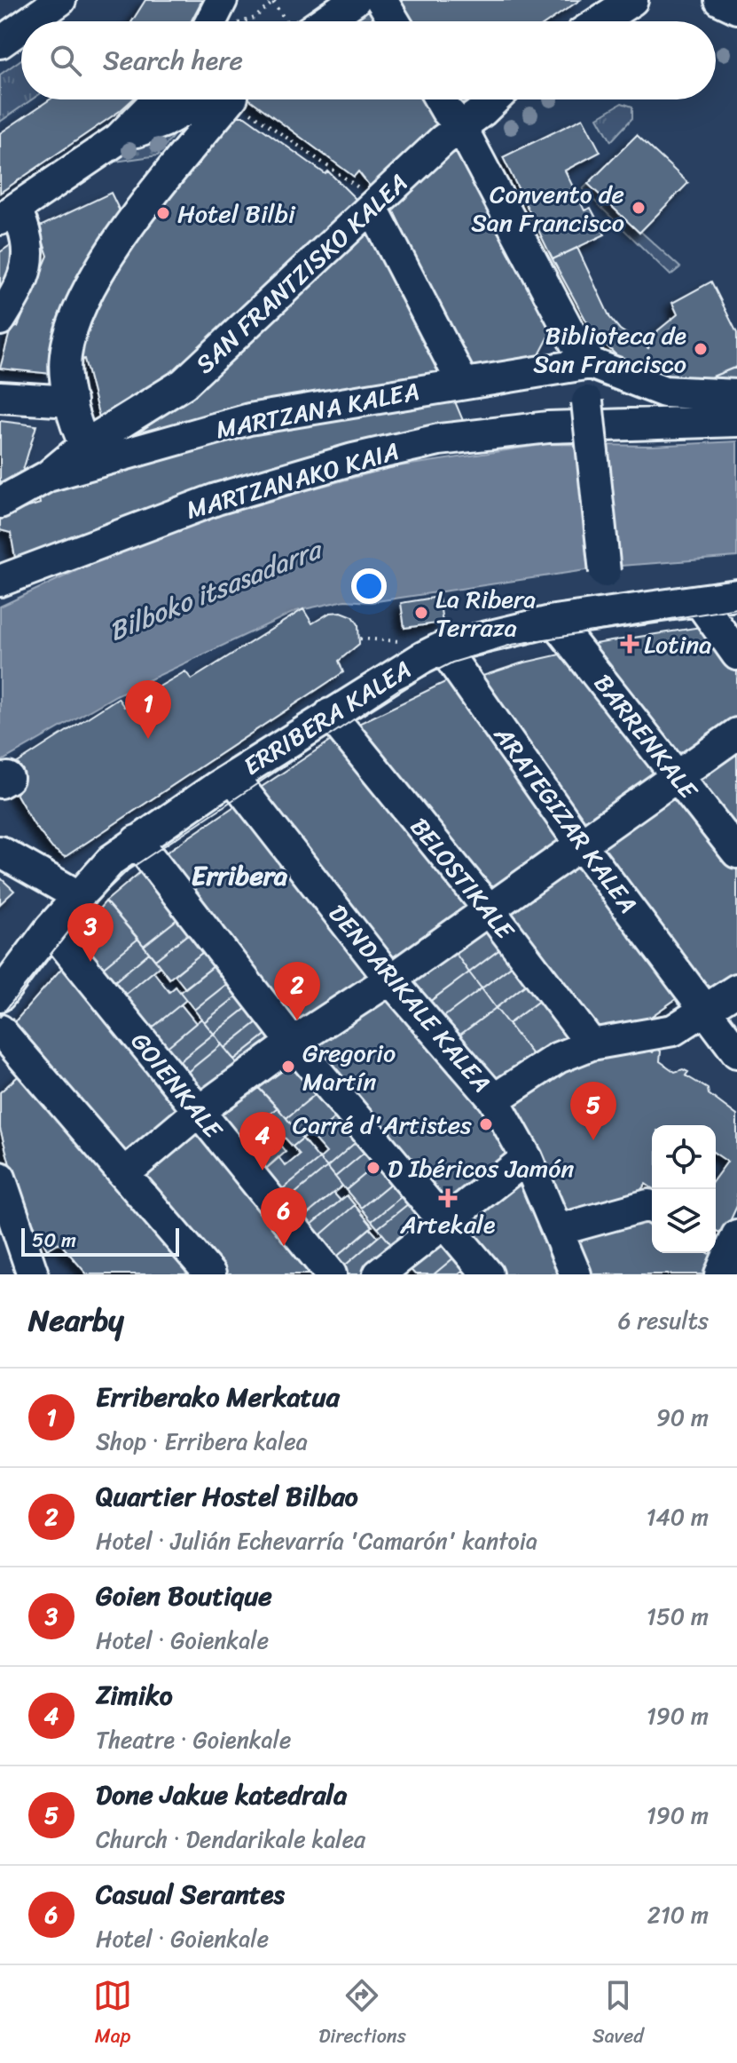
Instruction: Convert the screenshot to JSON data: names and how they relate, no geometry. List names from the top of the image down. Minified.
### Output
{"streets":{"street":["SAN FRANTZISKO KALEA","MARTZANA KALEA","MARTZANAKO KAIA","ERRIBERA KALEA","BARRENKALE","ARATEGIZAR KALEA","BELOSTIKALE","DENDARIKALE KALEA","GOIENKALE"]},"crossings":[["SAN FRANTZISKO KALEA","MARTZANA KALEA"],["ERRIBERA KALEA","BARRENKALE"],["ERRIBERA KALEA","ARATEGIZAR KALEA"],["ERRIBERA KALEA","BELOSTIKALE"],["ERRIBERA KALEA","DENDARIKALE KALEA"],["ERRIBERA KALEA","GOIENKALE"]],"districts":["Erribera"],"water":["Bilboko itsasadarra"],"places":{"other":["Convento de San Francisco","Hotel Bilbi","Biblioteca de San Francisco","La Ribera Terraza","Gregorio Martín","Carré d'Artistes","D Ibéricos Jamón"],"health":["Lotina","Artekale"]},"scale_bar":"50 m","page":{"search":"Search here","pins":["1","3","2","5","4","6"],"scale":"50 m","heading":["Nearby","6 results"],"list":[{"mark":"1","name":"Erriberako Merkatua","note":"Shop · Erribera kalea","value":"90 m"},{"mark":"2","name":"Quartier Hostel Bilbao","note":"Hotel · Julián Echevarría 'Camarón' kantoia","value":"140 m"},{"mark":"3","name":"Goien Boutique","note":"Hotel · Goienkale","value":"150 m"},{"mark":"4","name":"Zimiko","note":"Theatre · Goienkale","value":"190 m"},{"mark":"5","name":"Done Jakue katedrala","note":"Church · Dendarikale kalea","value":"190 m"},{"mark":"6","name":"Casual Serantes","note":"Hotel · Goienkale","value":"210 m"}],"nav":["Map","Directions","Saved"]}}
